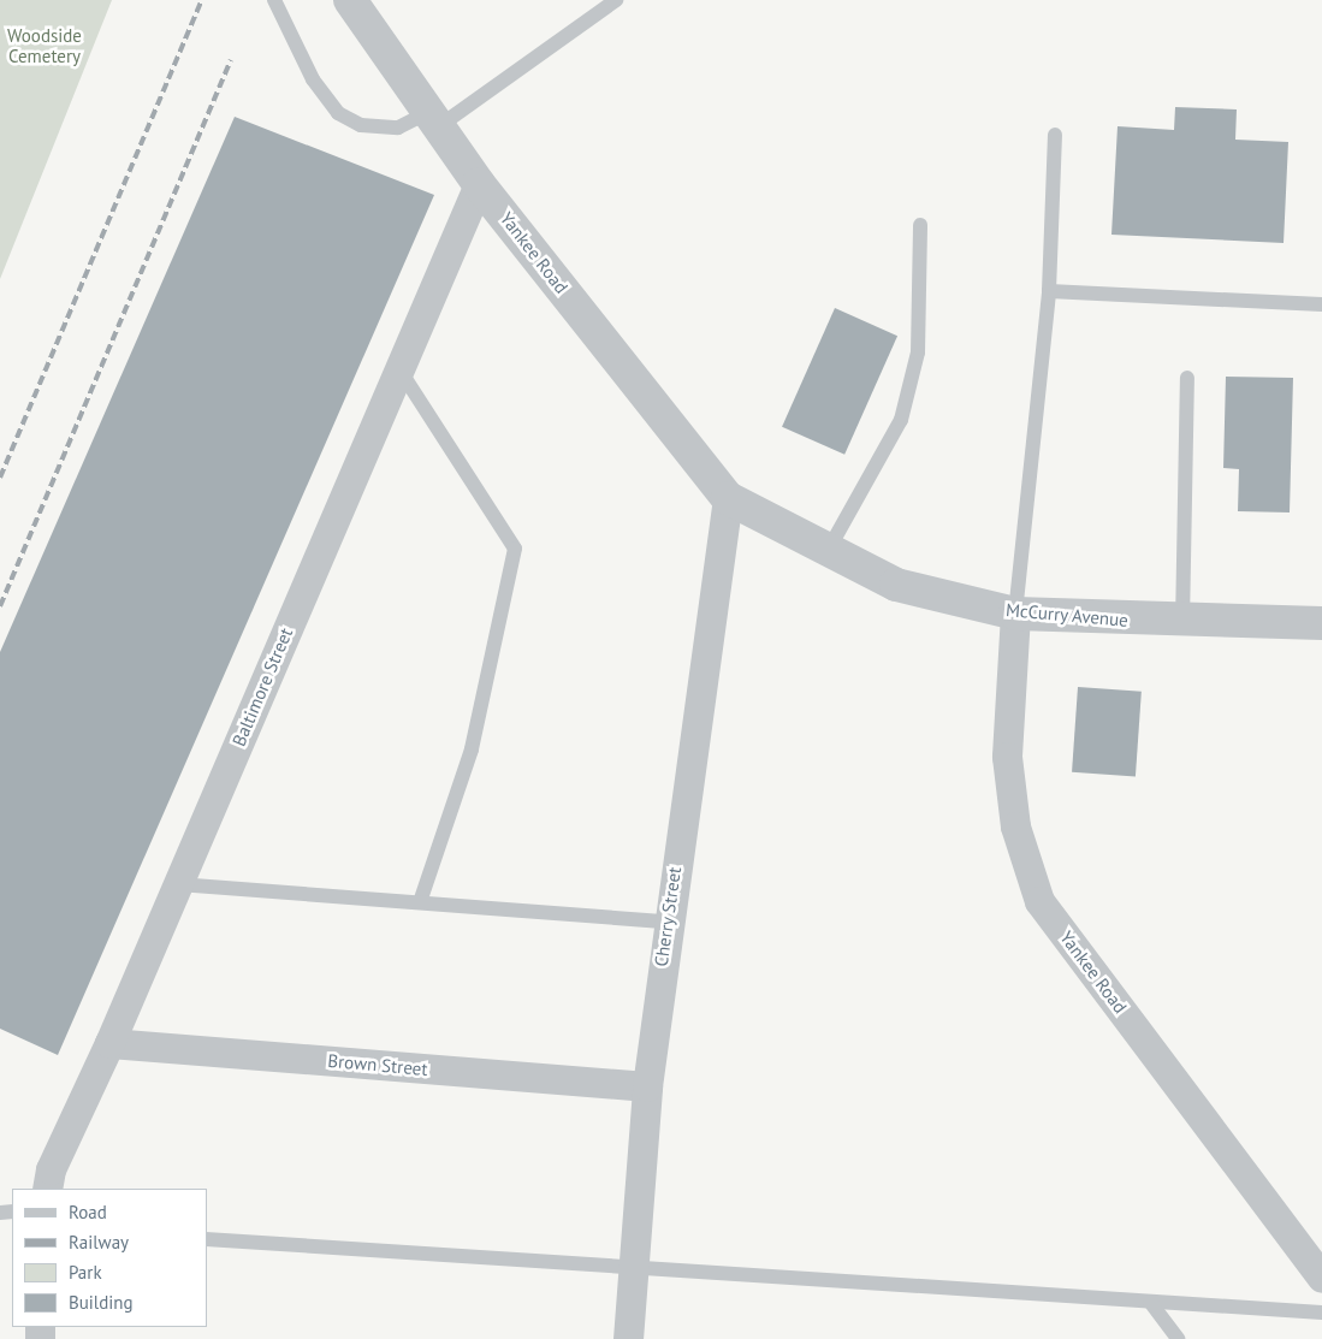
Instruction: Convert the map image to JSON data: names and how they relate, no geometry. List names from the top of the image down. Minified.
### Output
{"streets":{"street":["Yankee Road","McCurry Avenue","Baltimore Street","Cherry Street","Brown Street"]},"crossings":[["Yankee Road","McCurry Avenue"],["Yankee Road","Baltimore Street"],["Yankee Road","Cherry Street"],["McCurry Avenue","Cherry Street"],["Baltimore Street","Brown Street"],["Cherry Street","Brown Street"]],"parks":["Woodside Cemetery"],"legend":["Road","Railway","Park","Building"]}
